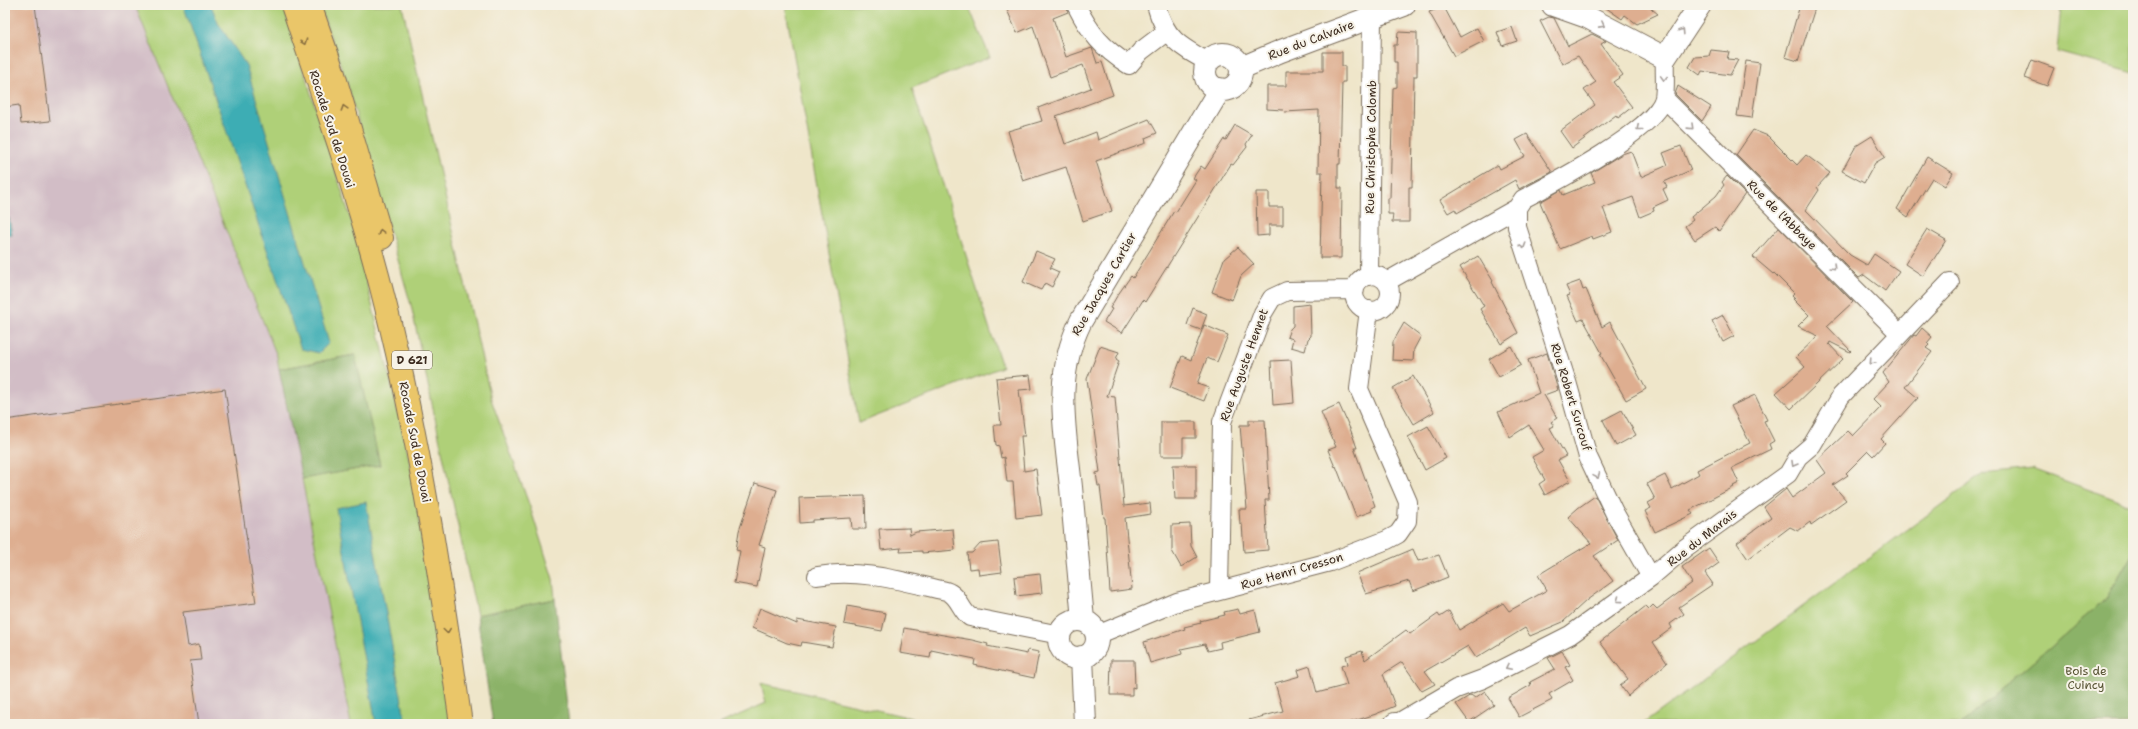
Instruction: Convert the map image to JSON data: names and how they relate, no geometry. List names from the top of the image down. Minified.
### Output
{"streets":{"highway":["Rocade Sud de Douai","D 621"],"street":["Rue du Calvaire","Rue Christophe Colomb","Rue de l'Abbaye","Rue Jacques Cartier","Rue Auguste Hennet","Rue Robert Surcouf","Rue du Marais","Rue Henri Cresson"]},"crossings":[["Rue du Calvaire","Rue Christophe Colomb"],["Rue du Calvaire","Rue Jacques Cartier"],["Rue Christophe Colomb","Rue Auguste Hennet"],["Rue Christophe Colomb","Rue Henri Cresson"],["Rue de l'Abbaye","Rue du Marais"],["Rue Jacques Cartier","Rue Henri Cresson"],["Rue Auguste Hennet","Rue Henri Cresson"],["Rue Robert Surcouf","Rue du Marais"]],"one_way":["Rue de l'Abbaye","Rue Robert Surcouf","Rue du Marais"],"parks":["Bois de Cuincy"]}
